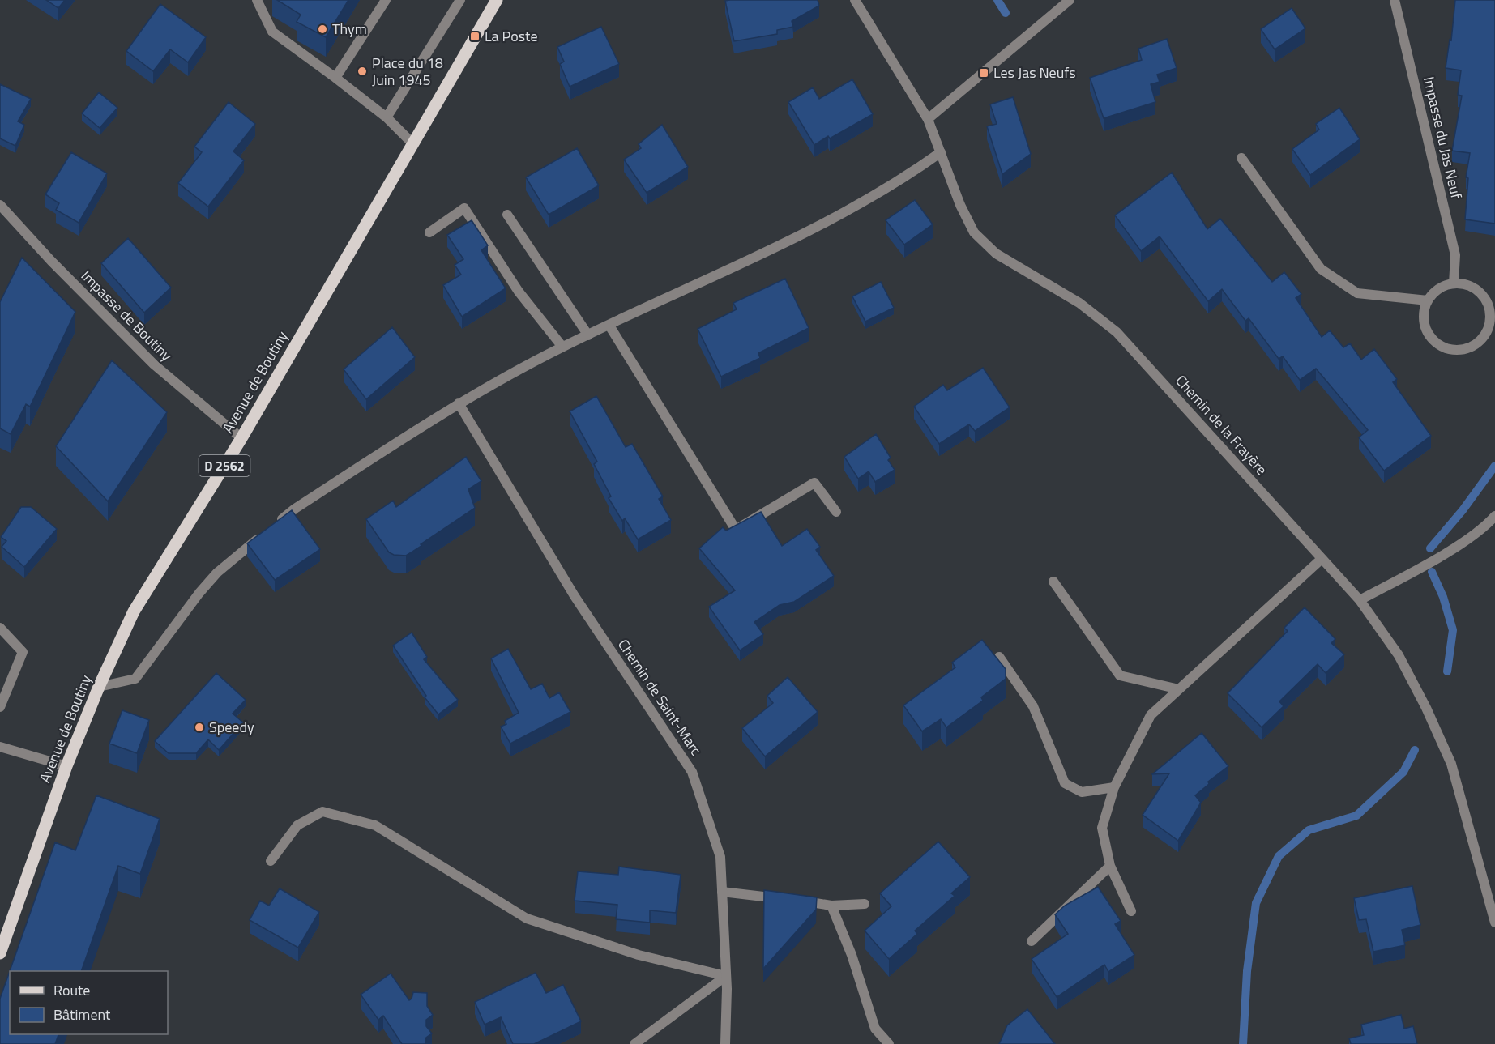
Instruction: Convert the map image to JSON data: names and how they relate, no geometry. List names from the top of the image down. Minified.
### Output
{"streets":{"main road":["Avenue de Boutiny","D 2562"],"street":["Impasse du Jas Neuf","Impasse de Boutiny","Chemin de la Frayère","Chemin de Saint-Marc"]},"crossings":[["Impasse de Boutiny","Avenue de Boutiny"]],"places":{"other":["Thym","Place du 18 Juin 1945","Speedy"],"transit":["La Poste","Les Jas Neufs"]},"legend":["Route","Bâtiment"]}
